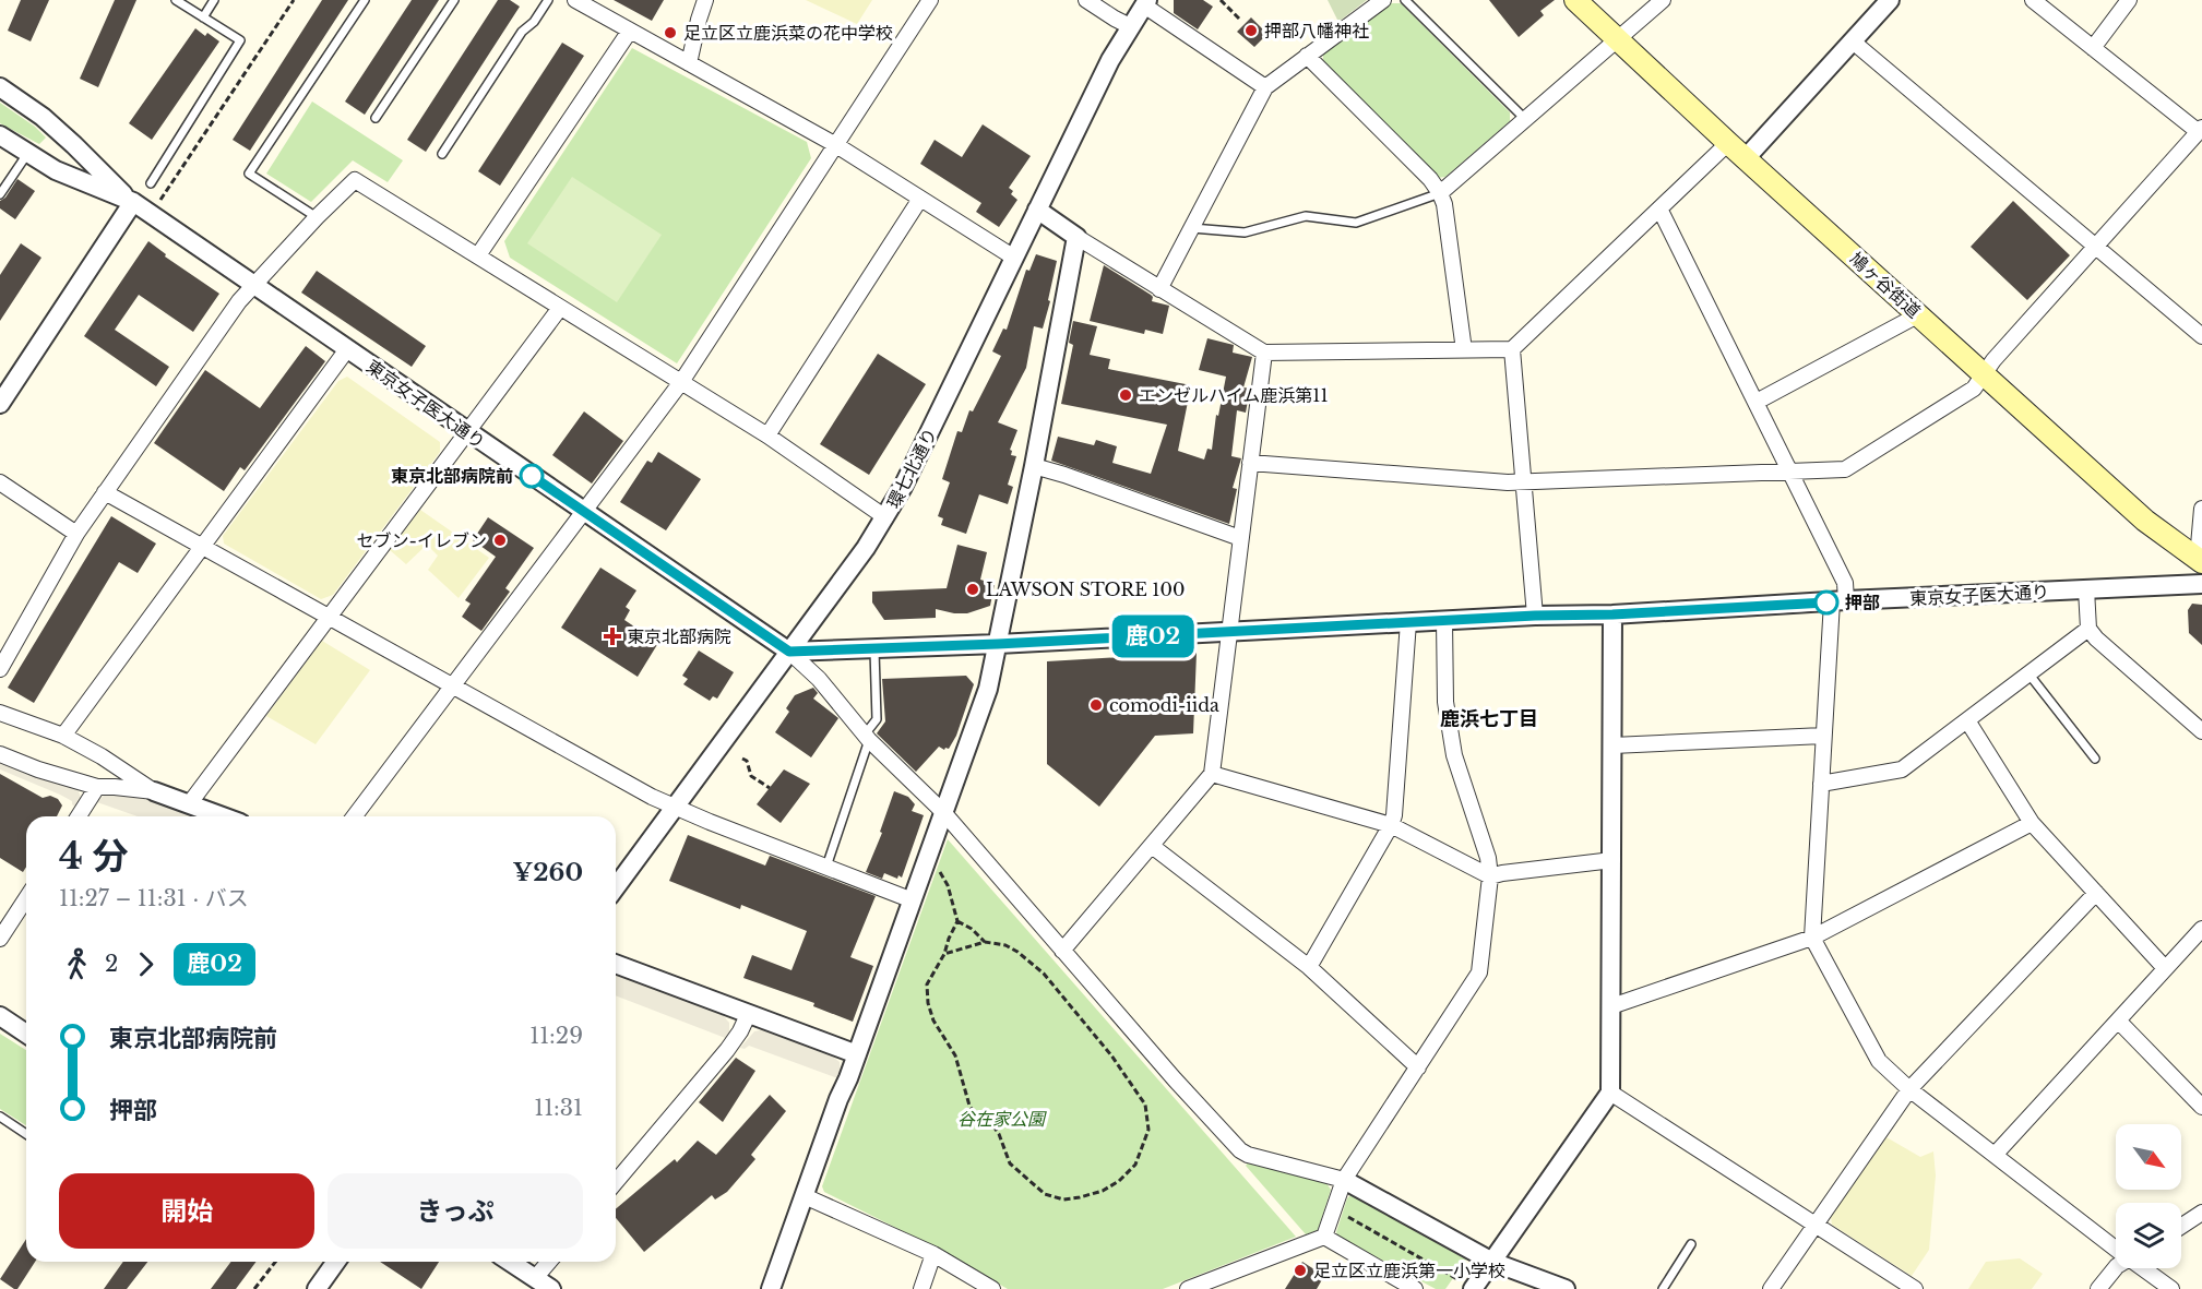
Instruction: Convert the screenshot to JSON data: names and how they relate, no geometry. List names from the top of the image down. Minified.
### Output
{"streets":{"main road":["鳩ヶ谷街道"],"street":["東京女子医大通り","環七北通り"]},"crossings":[["東京女子医大通り","環七北通り"]],"districts":["鹿浜七丁目"],"parks":["谷在家公園"],"places":{"other":["押部八幡神社","足立区立鹿浜菜の花中学校","エンゼルハイム鹿浜第11","東京北部病院前","セブン-イレブン","LAWSON STORE 100","押部","comodi-iida","足立区立鹿浜第一小学校"],"health":["東京北部病院"]},"lines":["bus line 鹿02"],"north":"bottom right","page":{"on_map":"鹿02","heading":["4 分","11:27 – 11:31 · バス","¥260"],"legs":["2","鹿02"],"list":[{"name":"東京北部病院前","value":"11:29"},{"name":"押部","value":"11:31"}],"buttons":["開始","きっぷ"]}}
